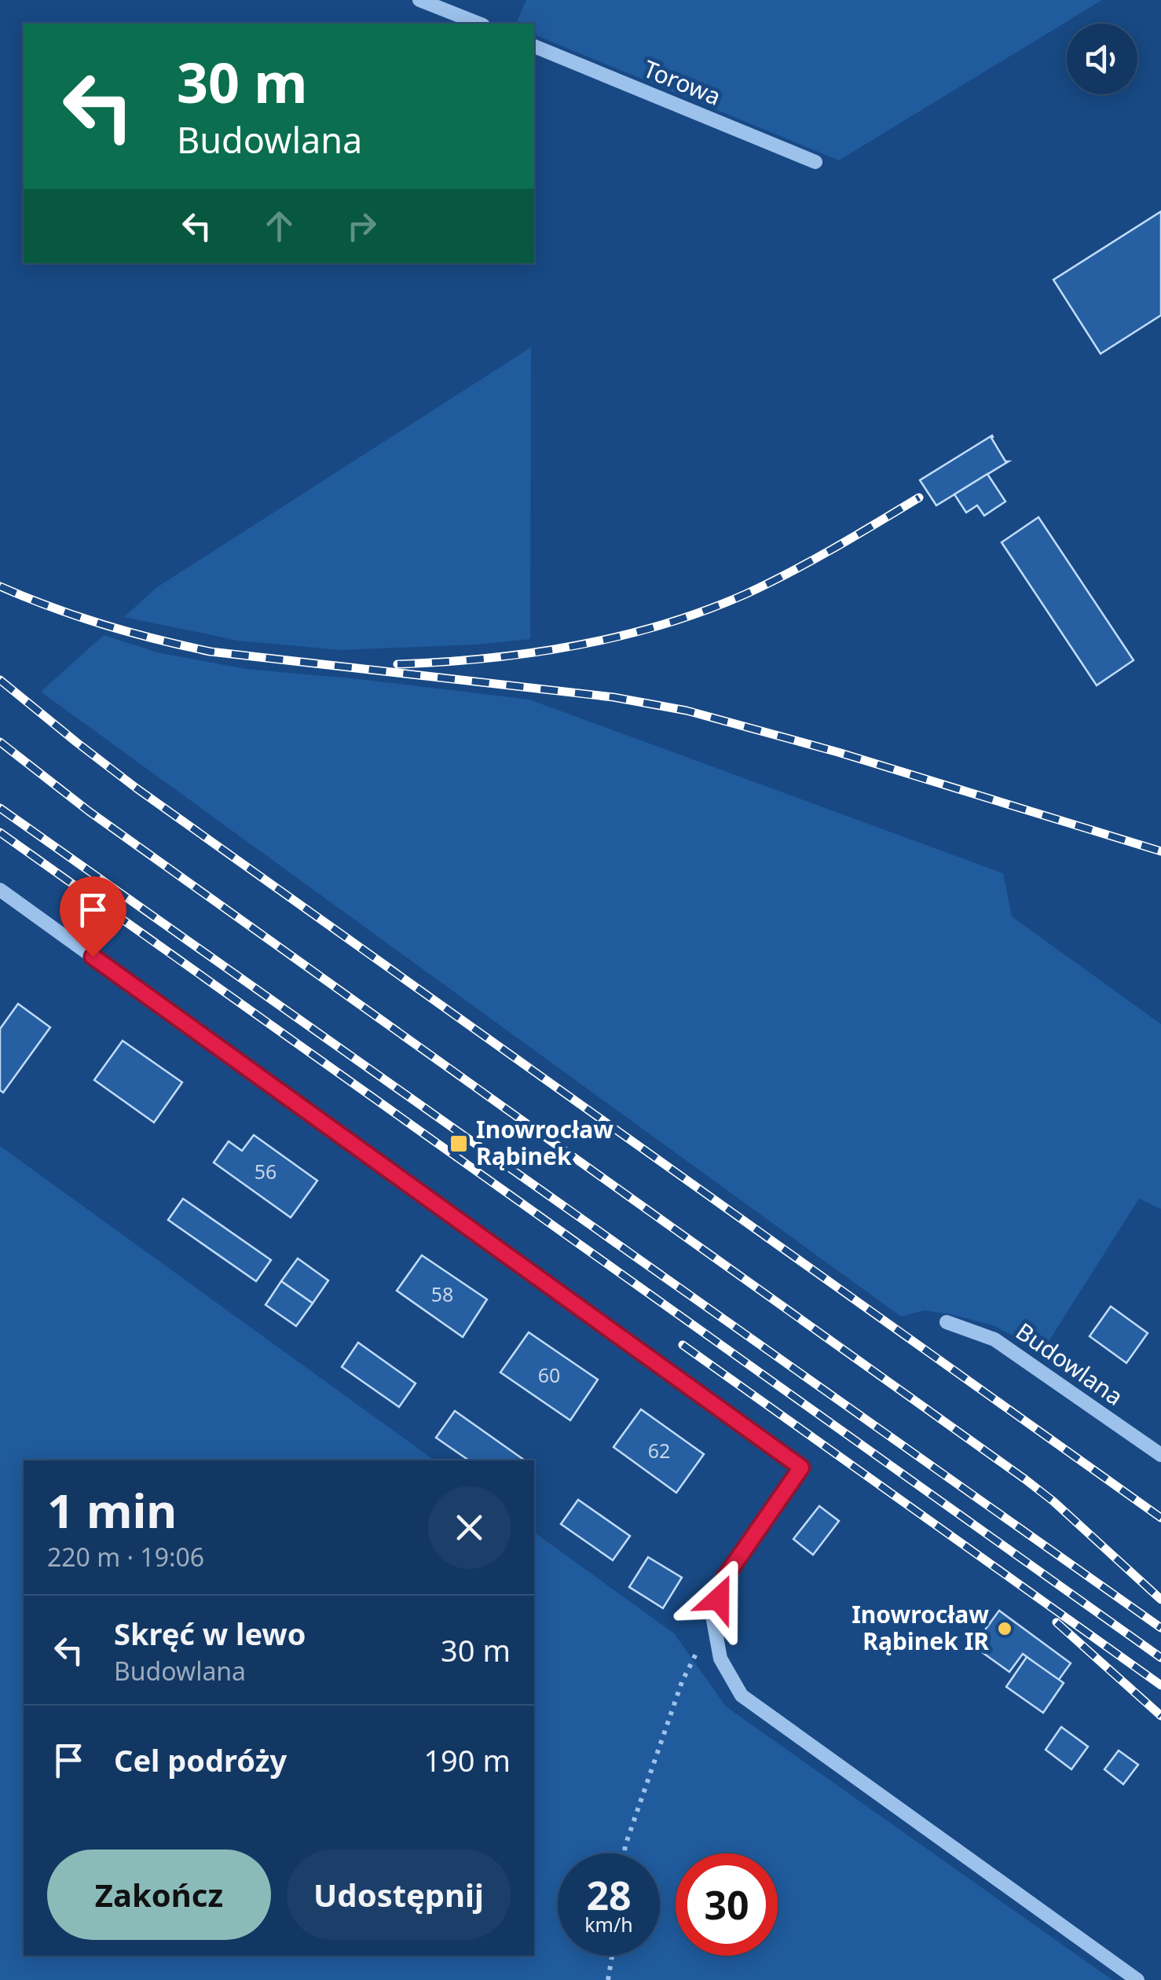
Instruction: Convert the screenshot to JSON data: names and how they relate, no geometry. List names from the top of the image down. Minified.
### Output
{"streets":{"street":["Torowa","Budowlana"]},"places":{"transit":["Inowrocław Rąbinek"],"other":["Inowrocław Rąbinek IR"]},"house_numbers":["56","58","60","62"],"page":{"turn":["30 m","Budowlana"],"heading":["1 min","220 m · 19:06"],"list":[{"name":"Skręć w lewo","note":"Budowlana","value":"30 m"},{"name":"Cel podróży","value":"190 m"}],"buttons":["Zakończ","Udostępnij"],"speed":"28 km/h","limit":"30"}}
